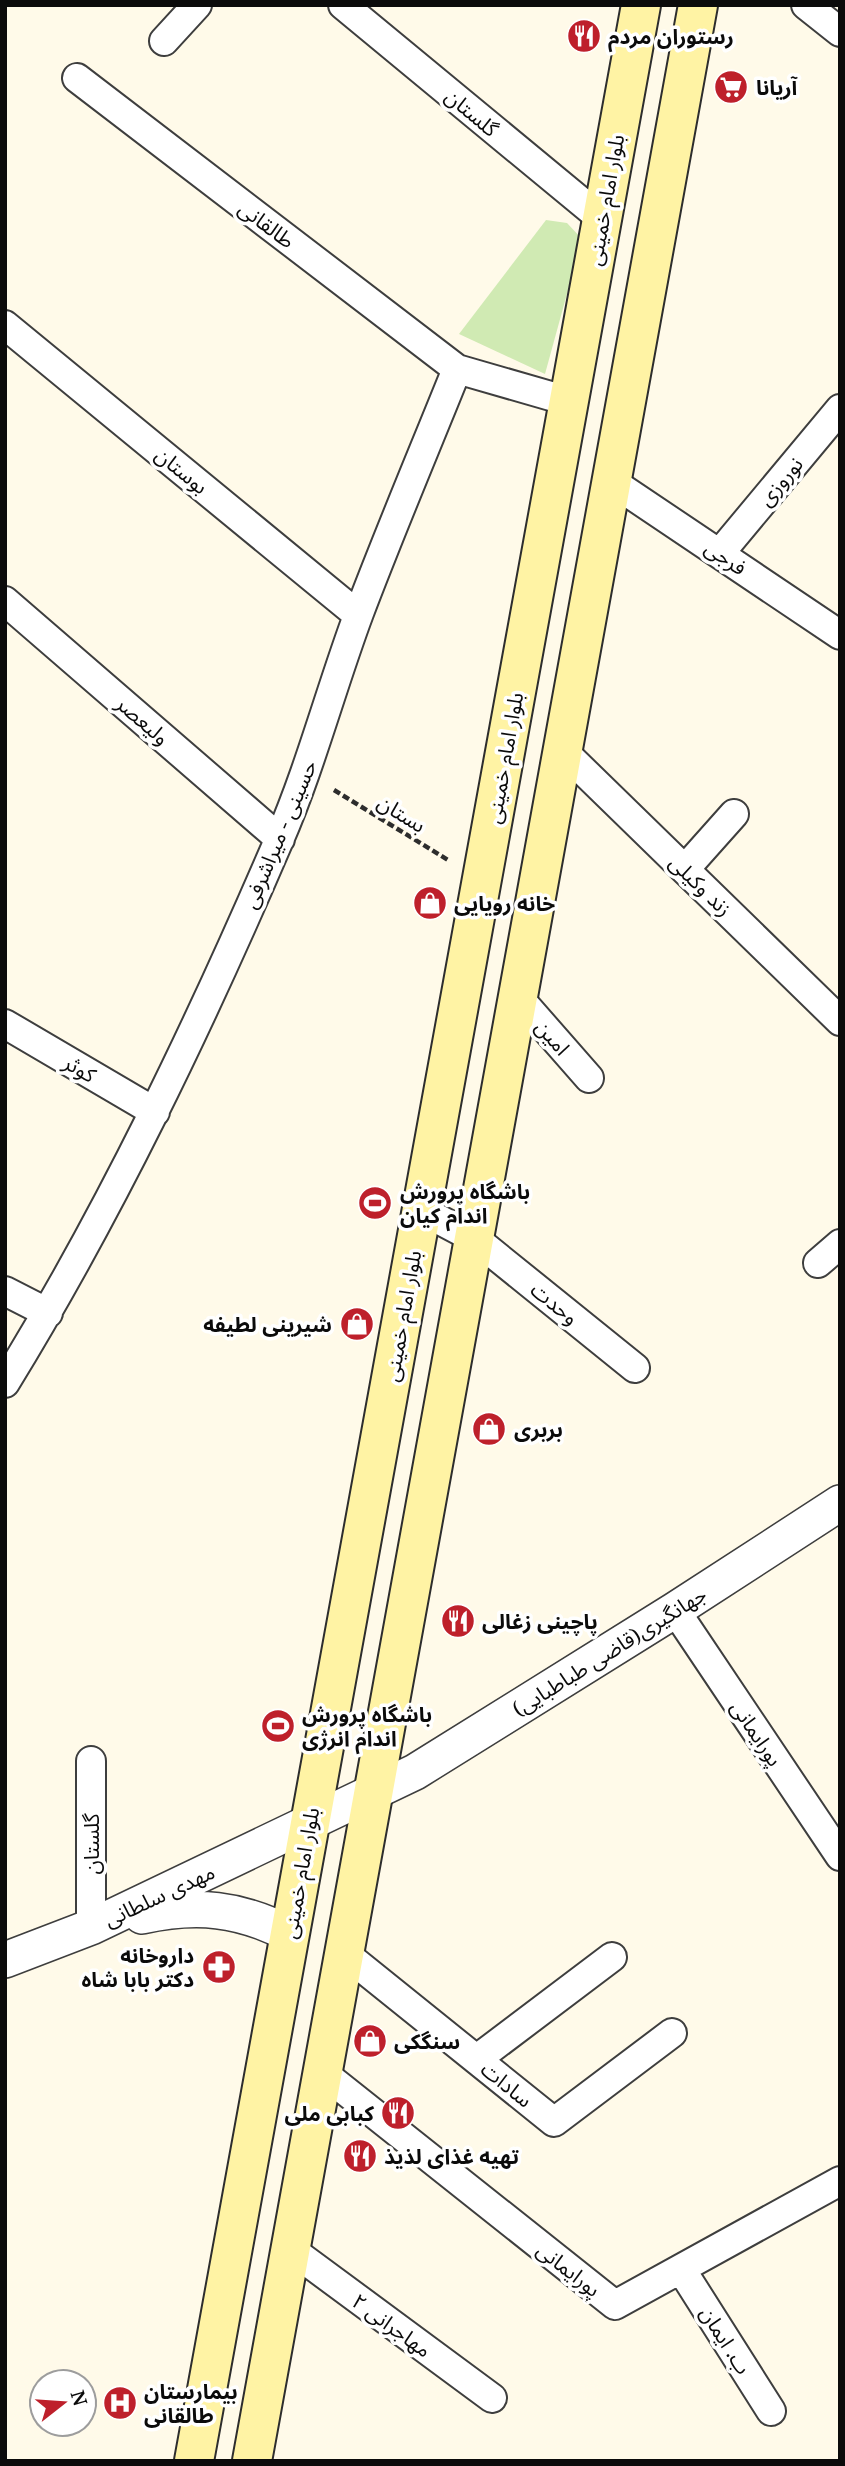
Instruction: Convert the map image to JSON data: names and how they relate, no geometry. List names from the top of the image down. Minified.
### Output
{"streets":{"main road":["بلوار امام خمینی"],"street":["گلستان","طالقانی","بوستان","نوروزی","فرجی","ولیعصر","حسینی - میراشرفی","زند وکیلی","امین","کوثر","وحدت","جهانگیری(قاضی طباطبایی)","پورایمانی","مهدی سلطانی","سادات","مهاجرانی ۲","ب. ایمان"],"path":["بستان"]},"crossings":[["گلستان","بلوار امام خمینی"],["گلستان","مهدی سلطانی"],["بلوار امام خمینی","بستان"],["بلوار امام خمینی","وحدت"],["بلوار امام خمینی","جهانگیری(قاضی طباطبایی)"],["بلوار امام خمینی","مهدی سلطانی"],["طالقانی","حسینی - میراشرفی"],["بوستان","حسینی - میراشرفی"],["نوروزی","فرجی"],["ولیعصر","حسینی - میراشرفی"],["بستان","حسینی - میراشرفی"],["حسینی - میراشرفی","کوثر"],["جهانگیری(قاضی طباطبایی)","پورایمانی"],["جهانگیری(قاضی طباطبایی)","مهدی سلطانی"],["پورایمانی","ب. ایمان"]],"places":{"restaurant":["رستوران مردم","پاچینی زغالی","کبابی ملی","تهیه غذای لذیذ"],"supermarket":["آريانا"],"shop":["خانه رویایی","شیرینی لطیفه","بربری","سنگکی"],"sports":["باشگاه پرورش اندام کیان","باشگاه پرورش اندام انرژی"],"pharmacy":["داروخانه دکتر بابا شاه"],"hospital":["بیمارستان طالقانی"]},"north":"right"}
